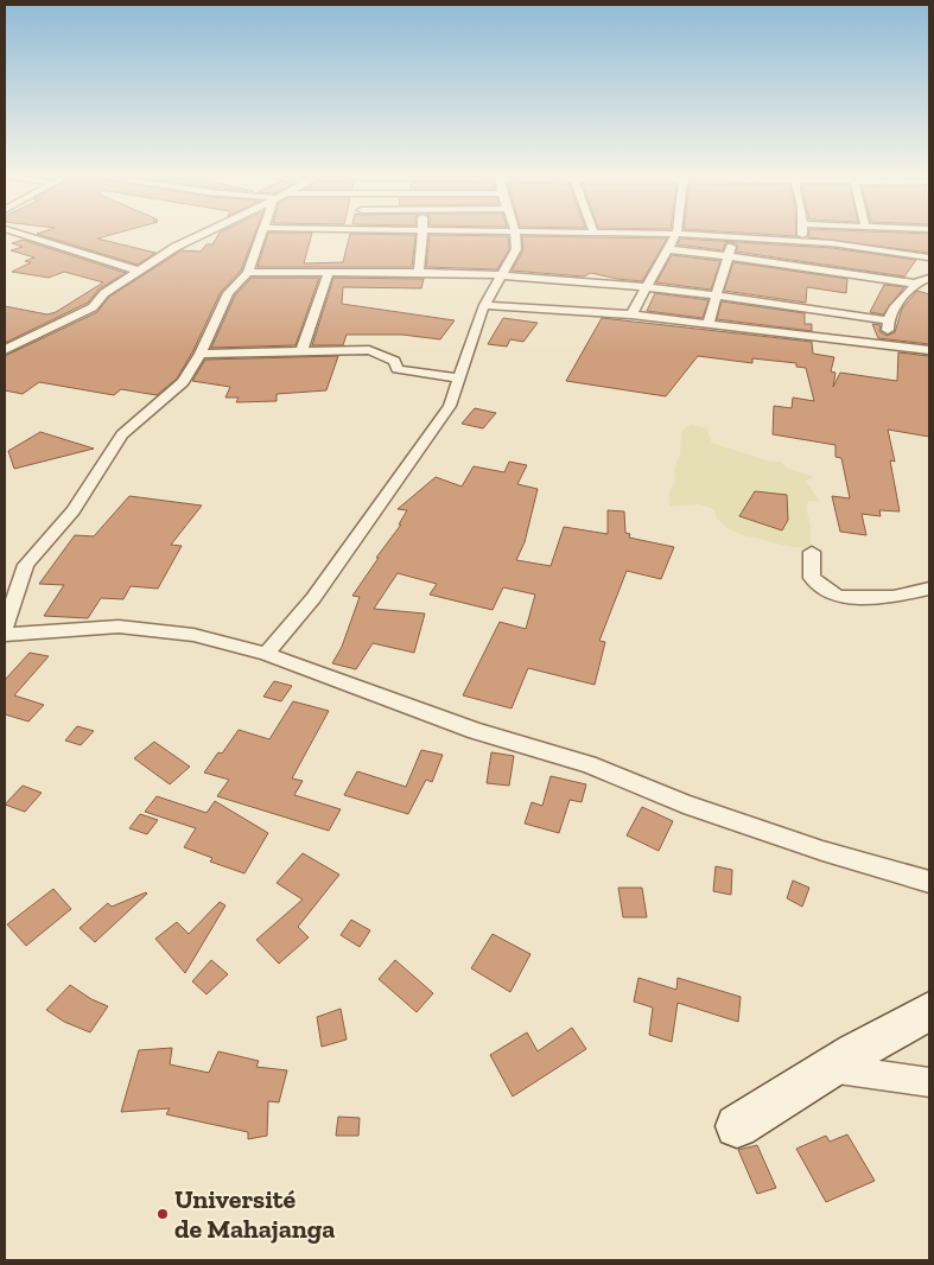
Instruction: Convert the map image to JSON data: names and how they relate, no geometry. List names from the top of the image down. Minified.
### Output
{"places":["Université de Mahajanga"]}
